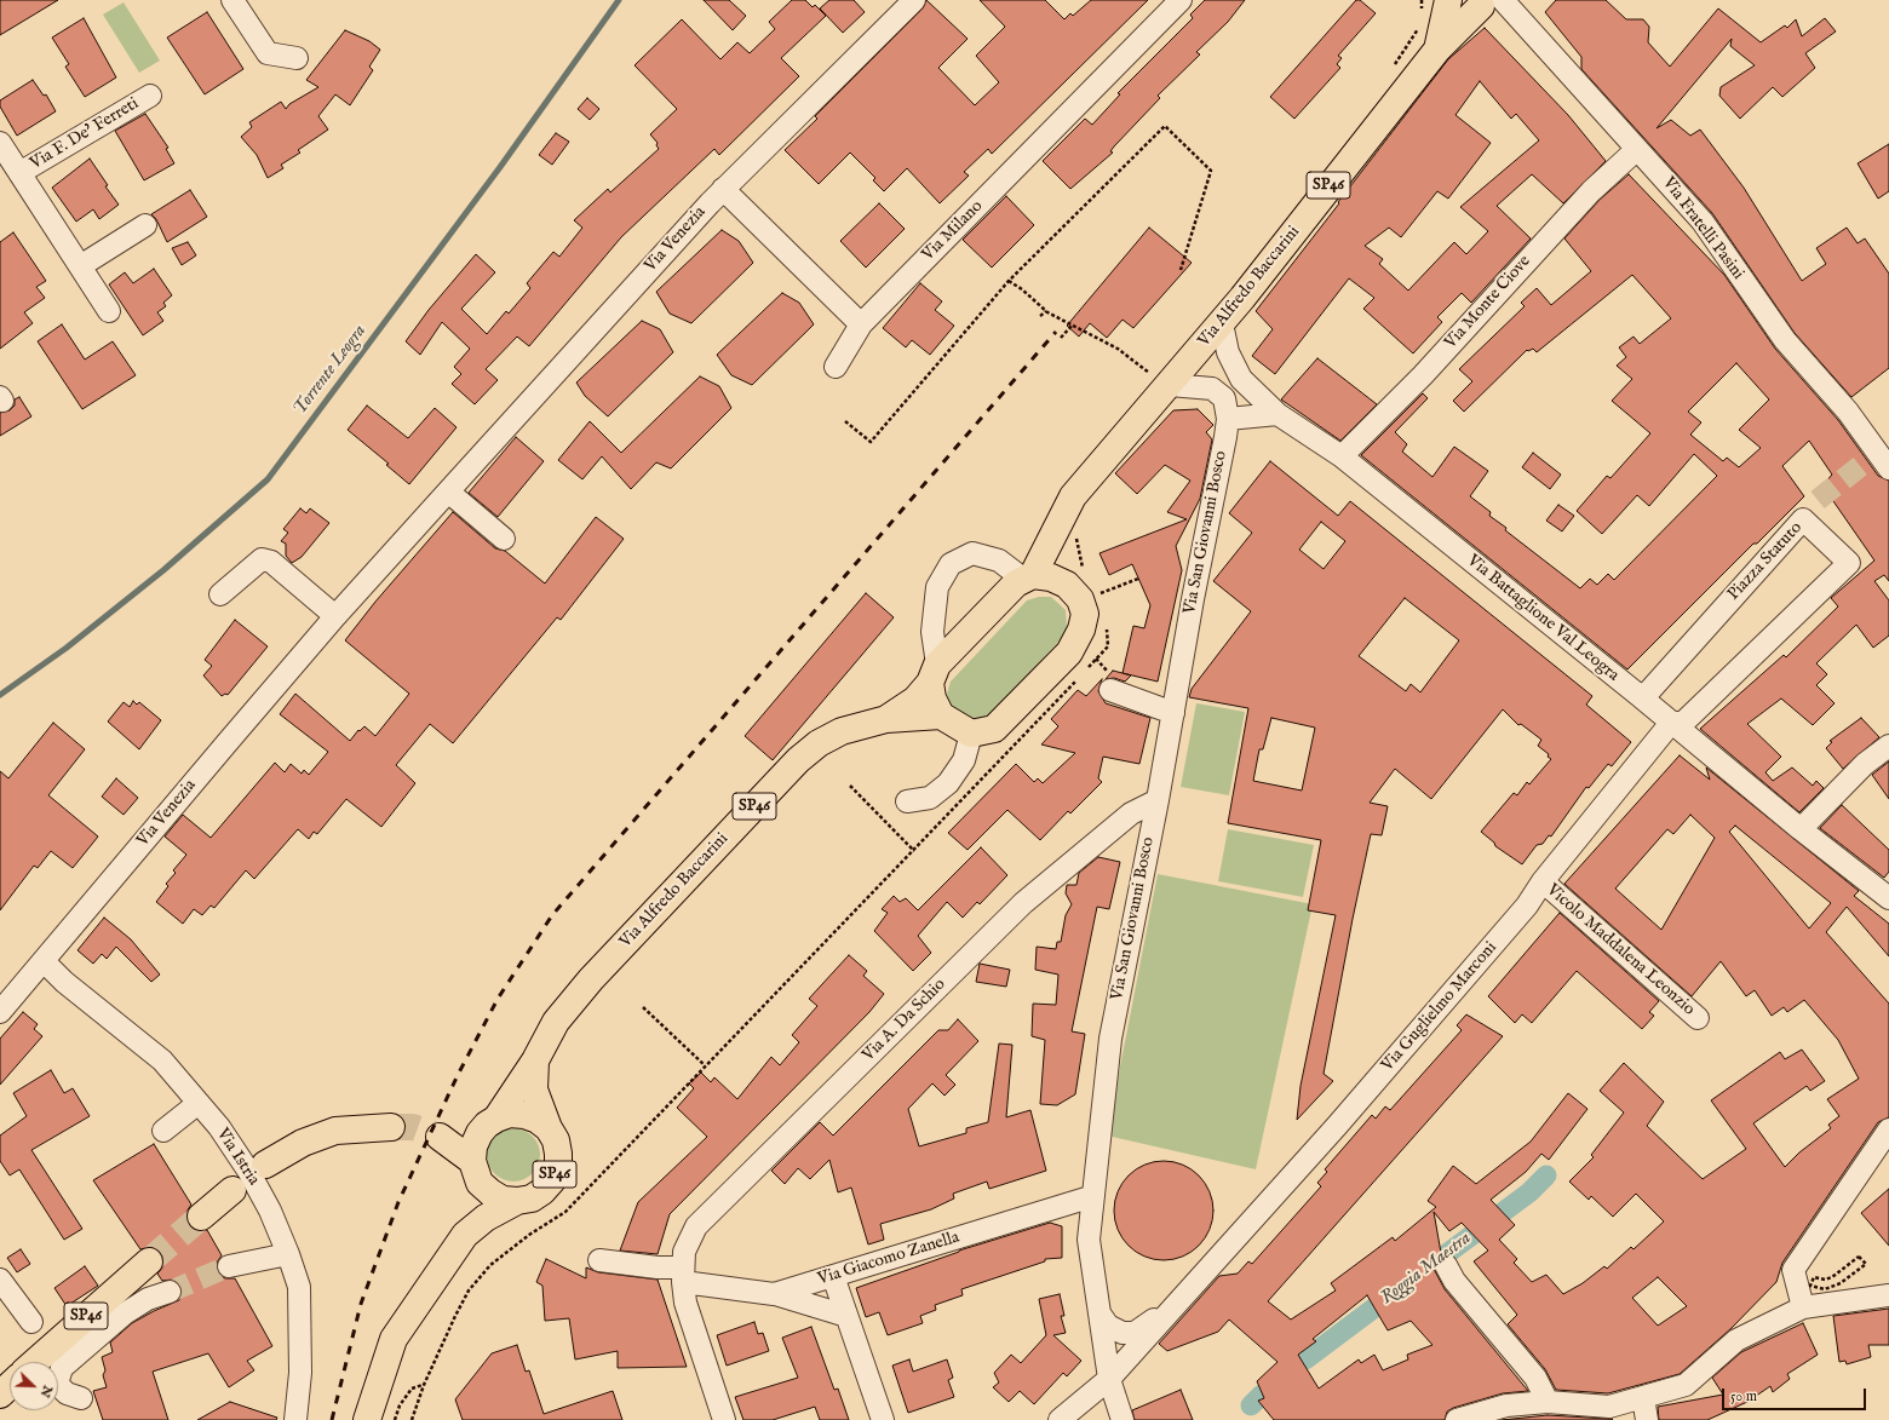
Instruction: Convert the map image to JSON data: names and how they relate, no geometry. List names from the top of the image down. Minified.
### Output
{"streets":{"main road":["SP46","Via Alfredo Baccarini"],"street":["Via F. De' Ferreti","Via Fratelli Pasini","Via Milano","Via Venezia","Via Monte Ciove","Via San Giovanni Bosco","Piazza Statuto","Via Battaglione Val Leogra","Vicolo Maddalena Leonzio","Via Guglielmo Marconi","Via A. Da Schio","Via Istria","Via Giacomo Zanella"]},"crossings":[["SP46","Via Alfredo Baccarini"],["Via Fratelli Pasini","Via Alfredo Baccarini"],["Via Fratelli Pasini","Via Monte Ciove"],["Via Venezia","Via Istria"],["Via Alfredo Baccarini","Via San Giovanni Bosco"],["Via Alfredo Baccarini","Via Battaglione Val Leogra"],["Via Monte Ciove","Via Battaglione Val Leogra"],["Via San Giovanni Bosco","Via Guglielmo Marconi"],["Via San Giovanni Bosco","Via A. Da Schio"],["Via San Giovanni Bosco","Via Giacomo Zanella"],["Piazza Statuto","Via Battaglione Val Leogra"],["Piazza Statuto","Via Guglielmo Marconi"],["Via Battaglione Val Leogra","Via Guglielmo Marconi"],["Vicolo Maddalena Leonzio","Via Guglielmo Marconi"],["Via A. Da Schio","Via Giacomo Zanella"]],"water":["Torrente Leogra","Roggia Maestra"],"scale_bar":"50 m","north":"bottom right"}
